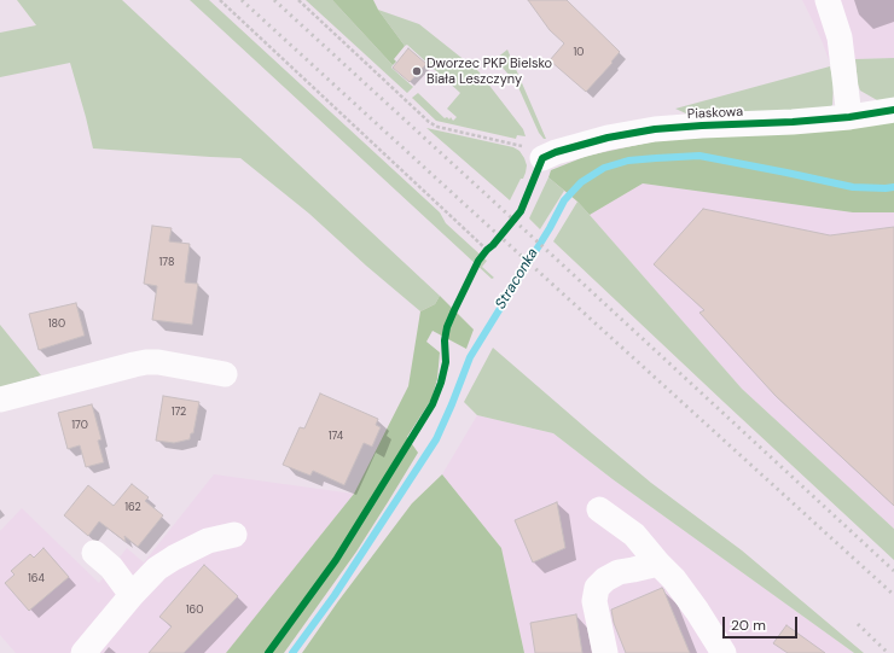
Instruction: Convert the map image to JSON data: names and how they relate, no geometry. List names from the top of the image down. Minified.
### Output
{"streets":{"street":["Piaskowa"]},"water":["Straconka"],"places":["Dworzec PKP Bielsko Biała Leszczyny"],"house_numbers":["10","178","180","172","170","174","162","164","160"],"scale_bar":"20 m"}
